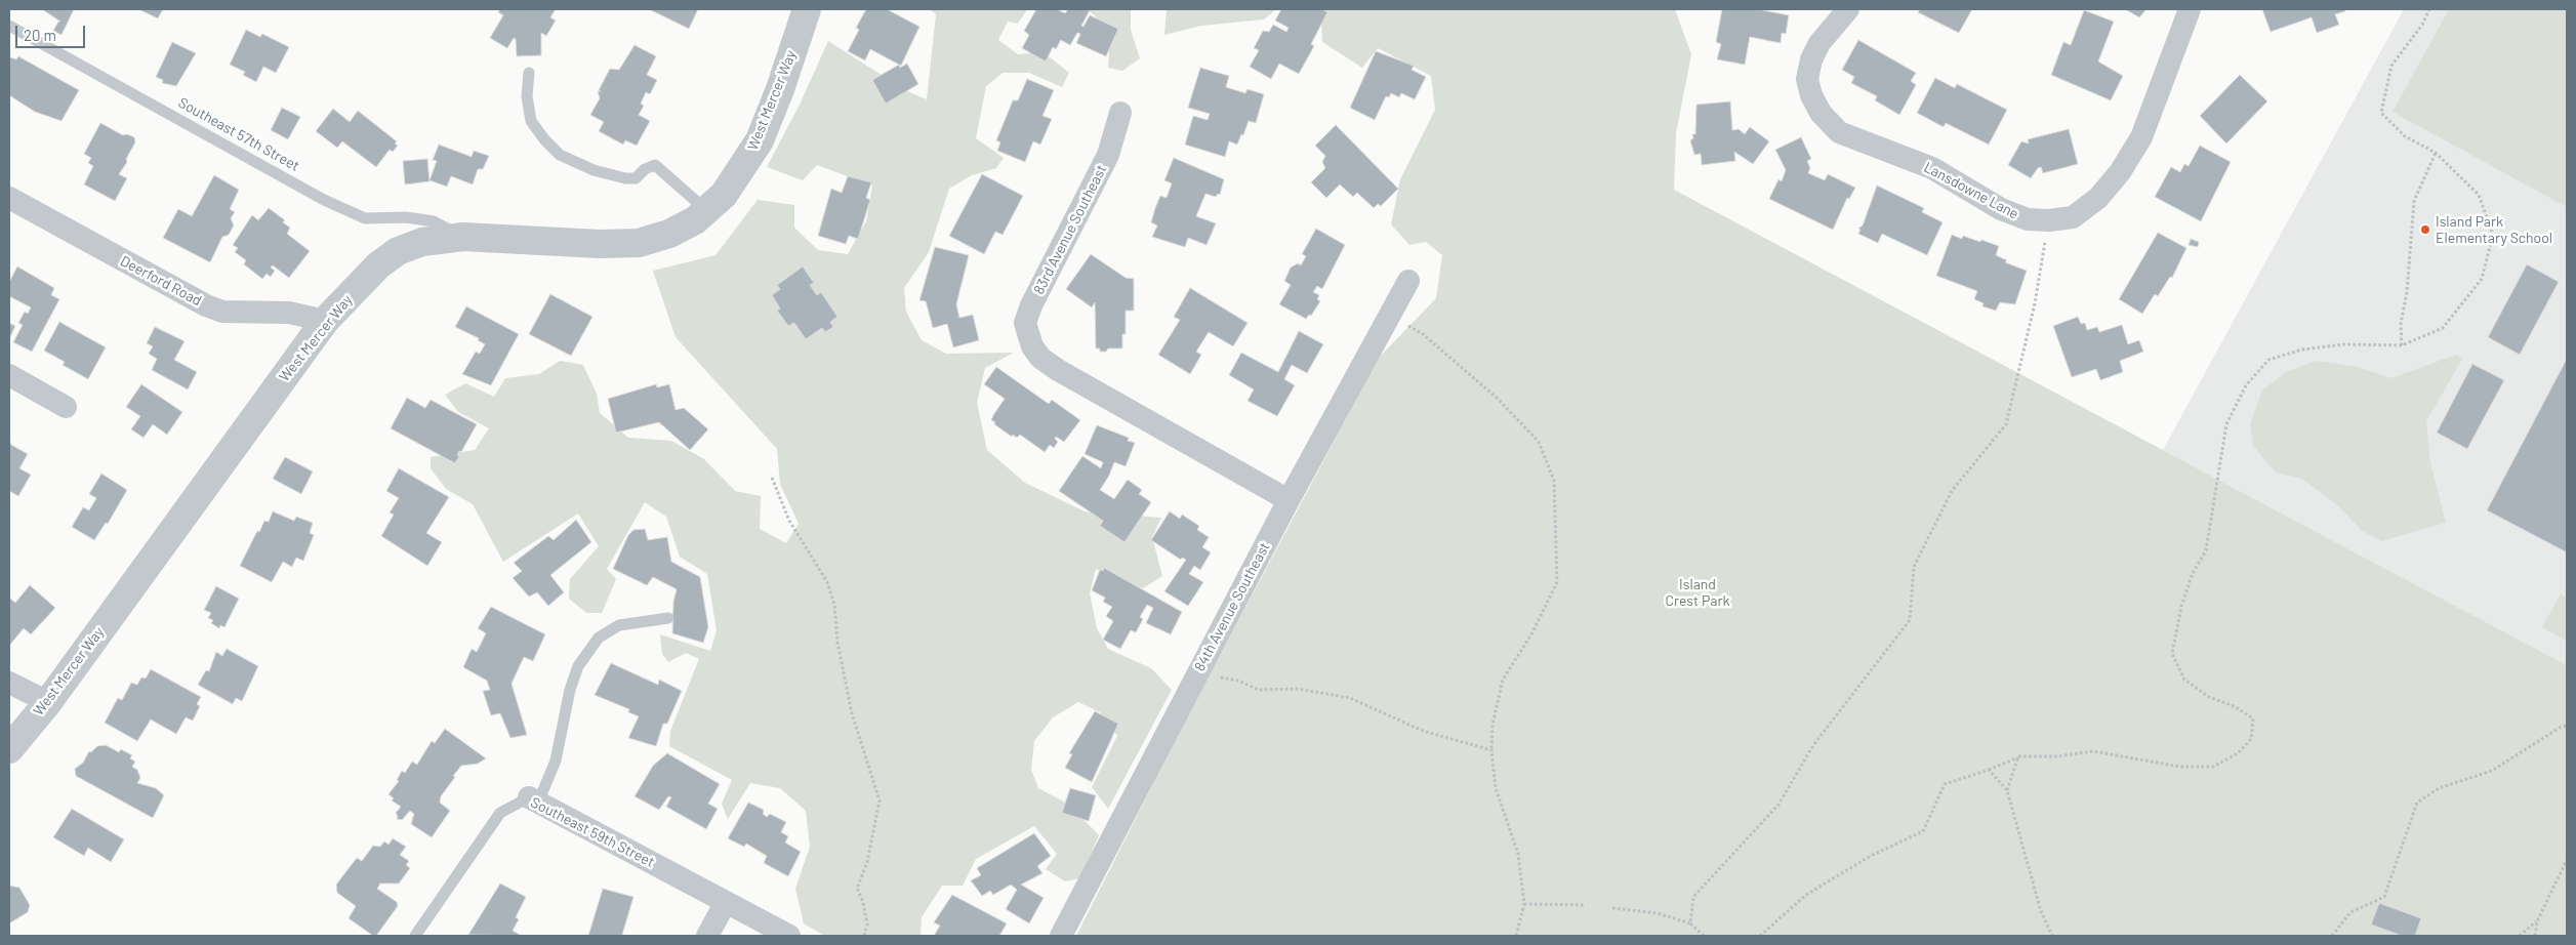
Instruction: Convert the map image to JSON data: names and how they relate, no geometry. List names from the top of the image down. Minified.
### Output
{"streets":{"street":["West Mercer Way","Lansdowne Lane","83rd Avenue Southeast","Deerford Road","84th Avenue Southeast","Southeast 59th Street"],"lane":["Southeast 57th Street"]},"crossings":[["West Mercer Way","Southeast 57th Street"],["West Mercer Way","Deerford Road"],["83rd Avenue Southeast","84th Avenue Southeast"]],"parks":["Island Crest Park"],"places":["Island Park Elementary School"],"scale_bar":"20 m"}
